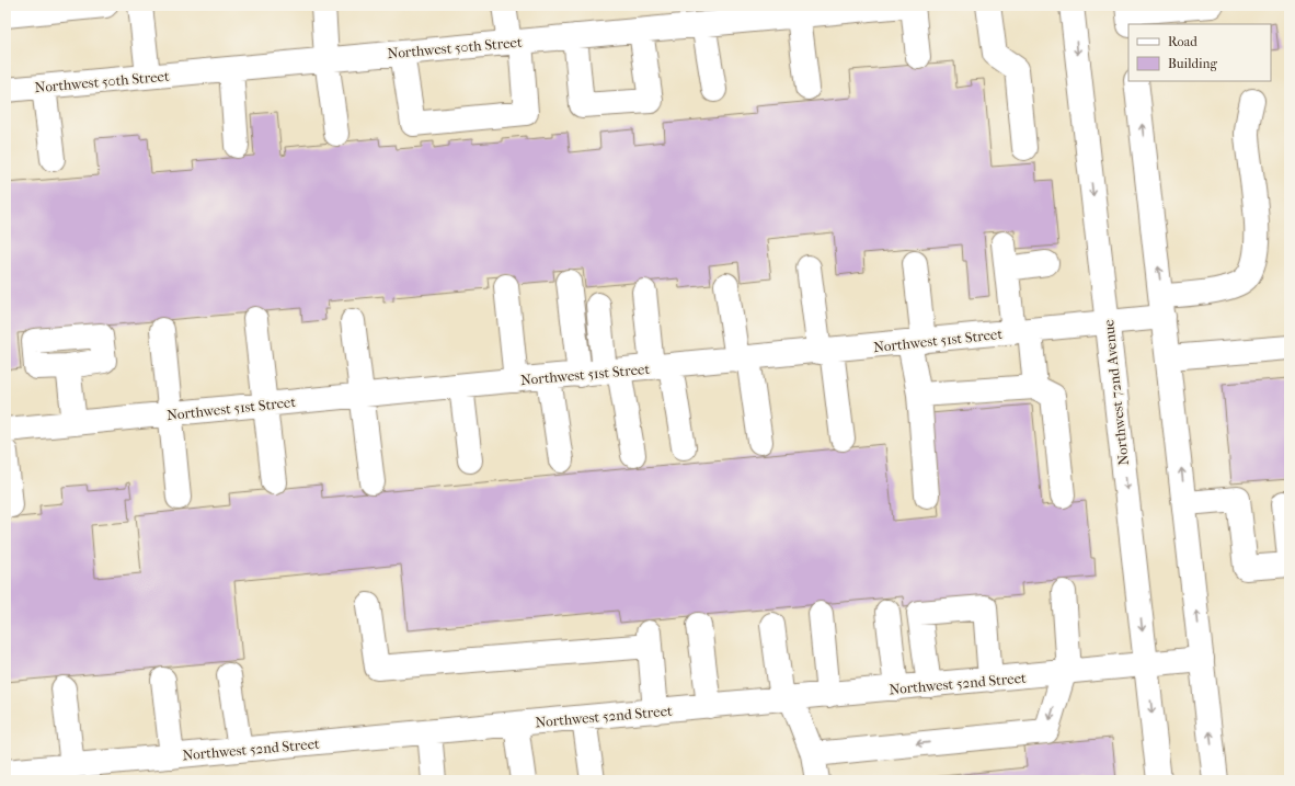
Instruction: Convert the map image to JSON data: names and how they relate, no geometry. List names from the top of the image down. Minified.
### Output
{"streets":{"street":["Northwest 50th Street","Northwest 51st Street","Northwest 72nd Avenue","Northwest 52nd Street"]},"crossings":[["Northwest 51st Street","Northwest 72nd Avenue"],["Northwest 72nd Avenue","Northwest 52nd Street"]],"legend":["Road","Building"]}
